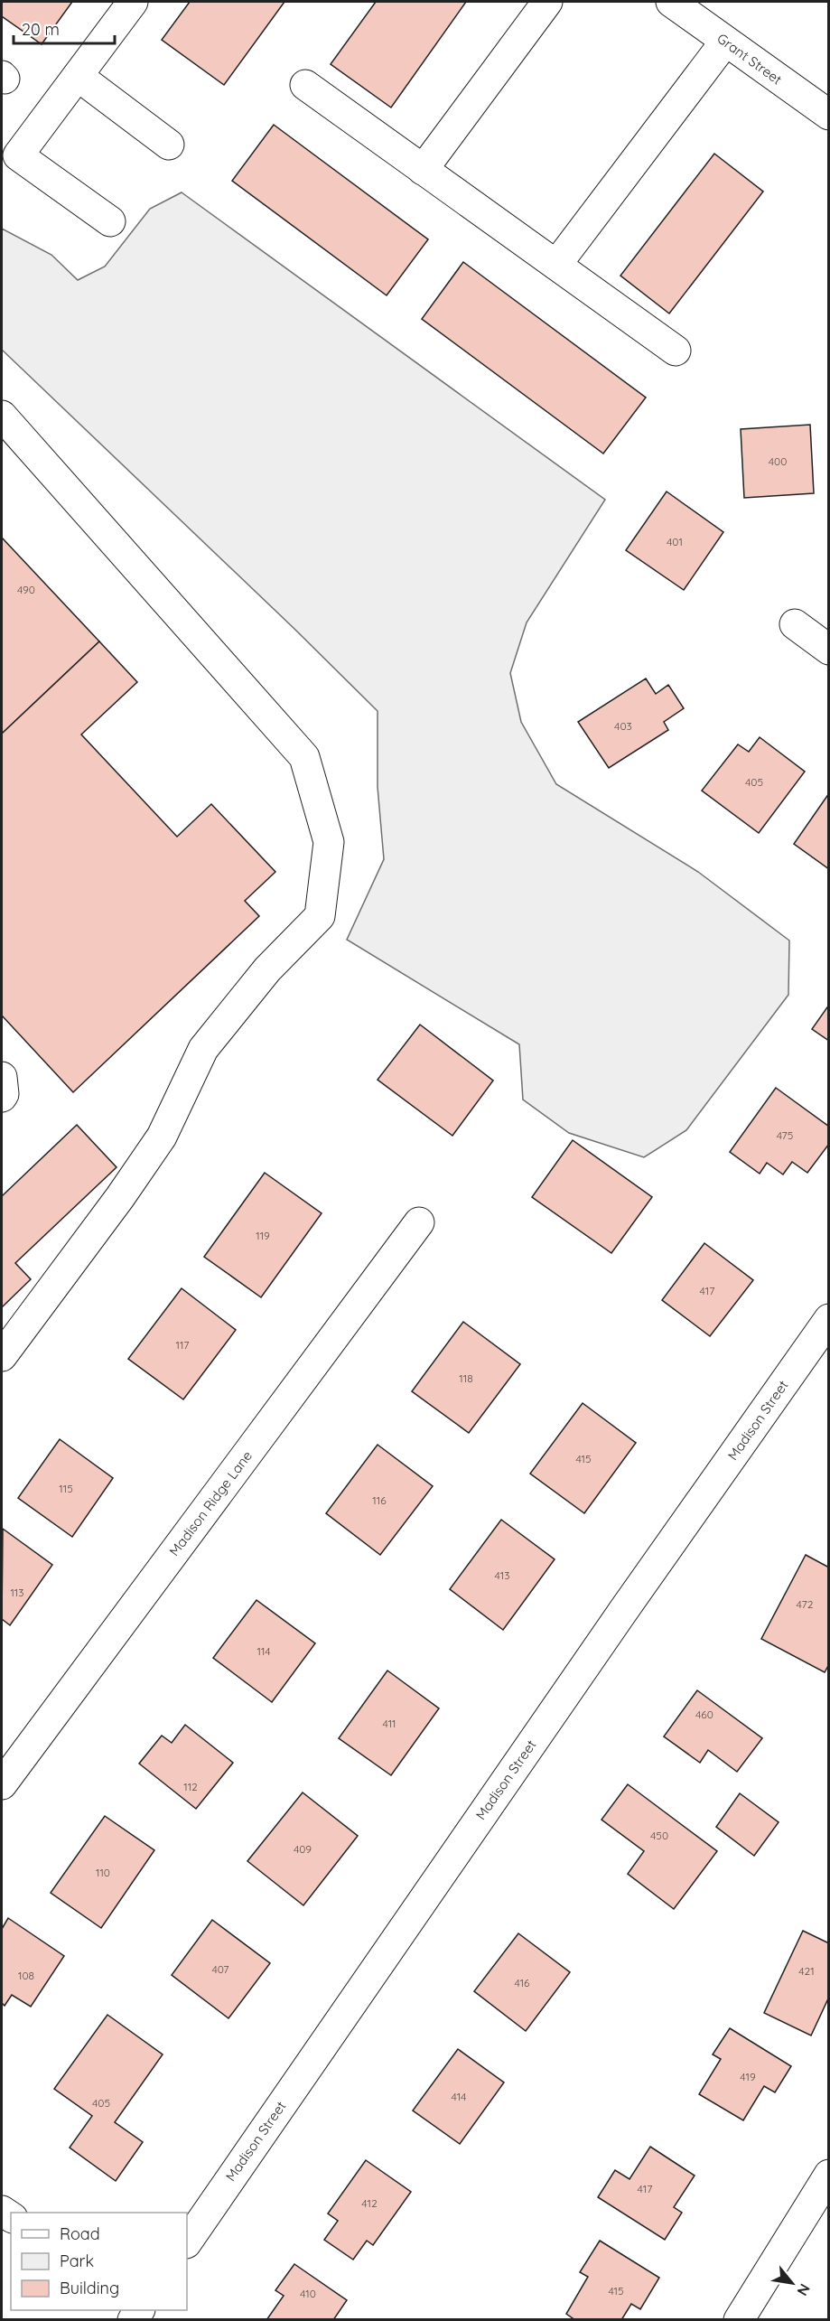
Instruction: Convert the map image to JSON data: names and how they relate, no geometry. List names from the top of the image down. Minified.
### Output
{"streets":{"street":["Grant Street","Madison Street","Madison Ridge Lane"]},"house_numbers":["400","401","490","403","405","475","119","417","117","118","415","115","116","413","113","472","114","460","411","112","450","409","110","407","421","108","416","419","414","405","417","412","415","410"],"legend":["Road","Park","Building"],"scale_bar":"20 m","north":"bottom right"}
